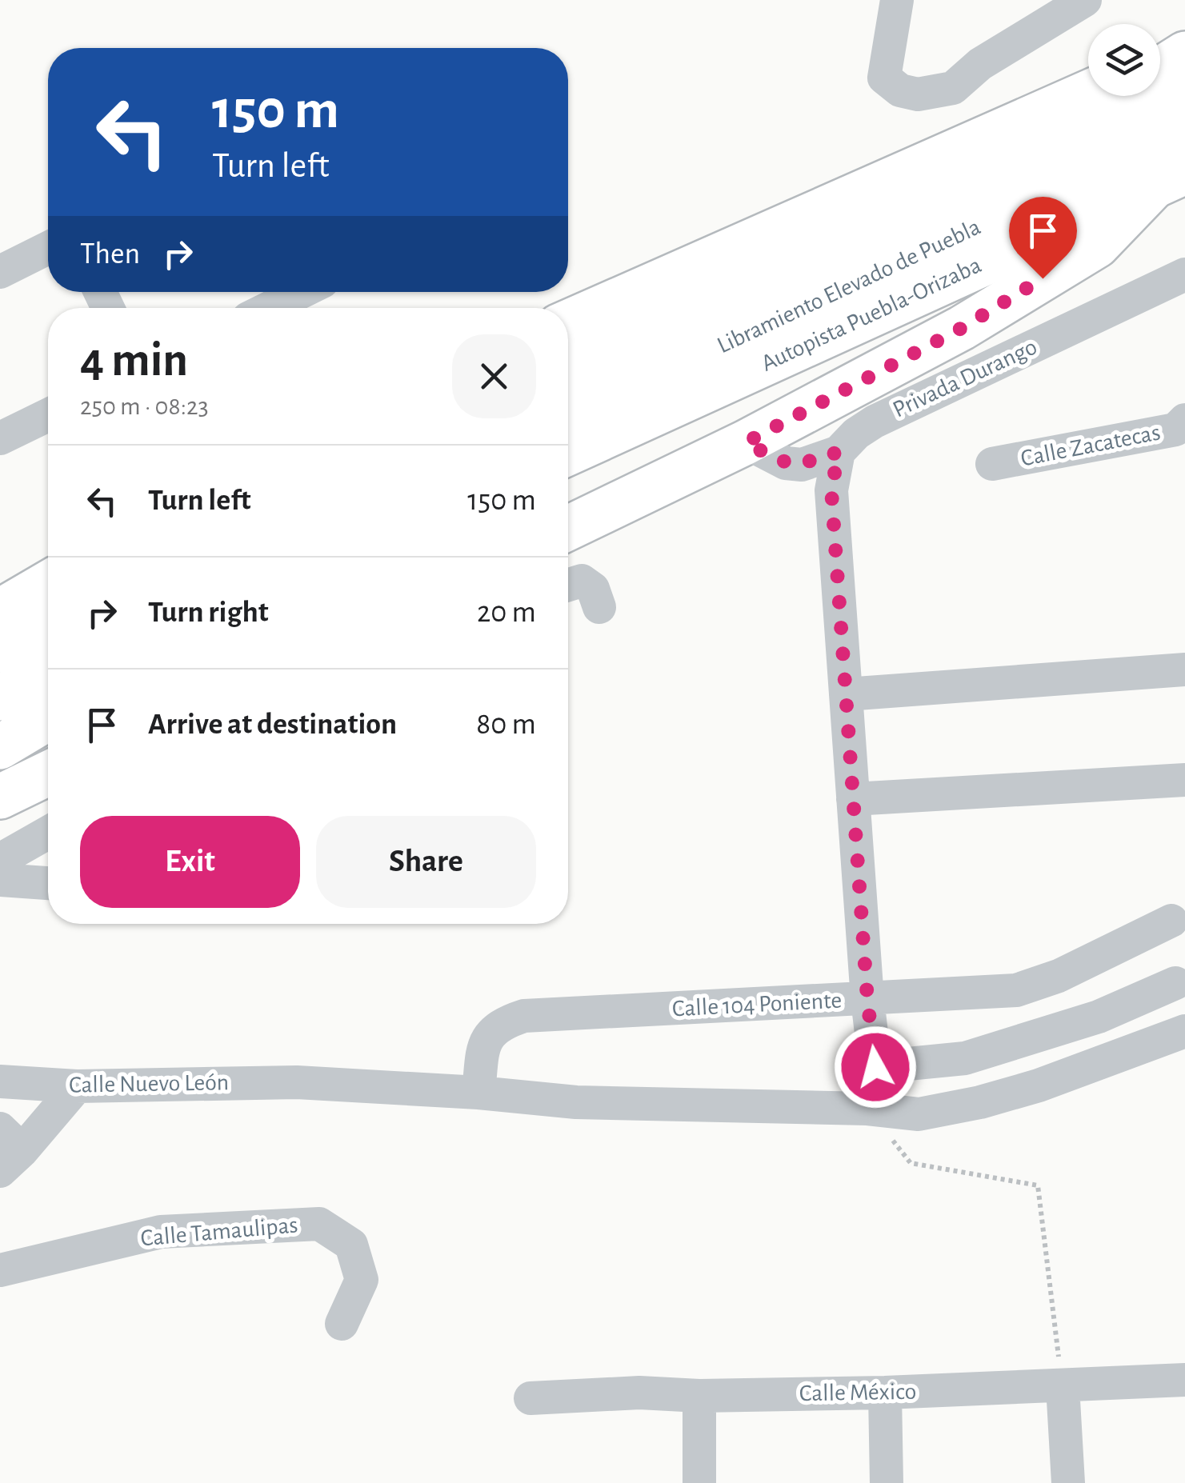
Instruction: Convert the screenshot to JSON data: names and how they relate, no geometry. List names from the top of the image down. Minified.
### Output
{"streets":{"main road":["Libramiento Elevado de Puebla","Autopista Puebla-Orizaba"],"street":["Privada Durango","Calle Zacatecas","Calle 104 Poniente","Calle Nuevo León","Calle Tamaulipas","Calle México"]},"crossings":[["Calle 104 Poniente","Calle Nuevo León"]],"page":{"turn":["150 m","Turn left"],"then":"Then","heading":["4 min","250 m · 08:23"],"list":[{"name":"Turn left","value":"150 m"},{"name":"Turn right","value":"20 m"},{"name":"Arrive at destination","value":"80 m"}],"buttons":["Exit","Share"]}}
